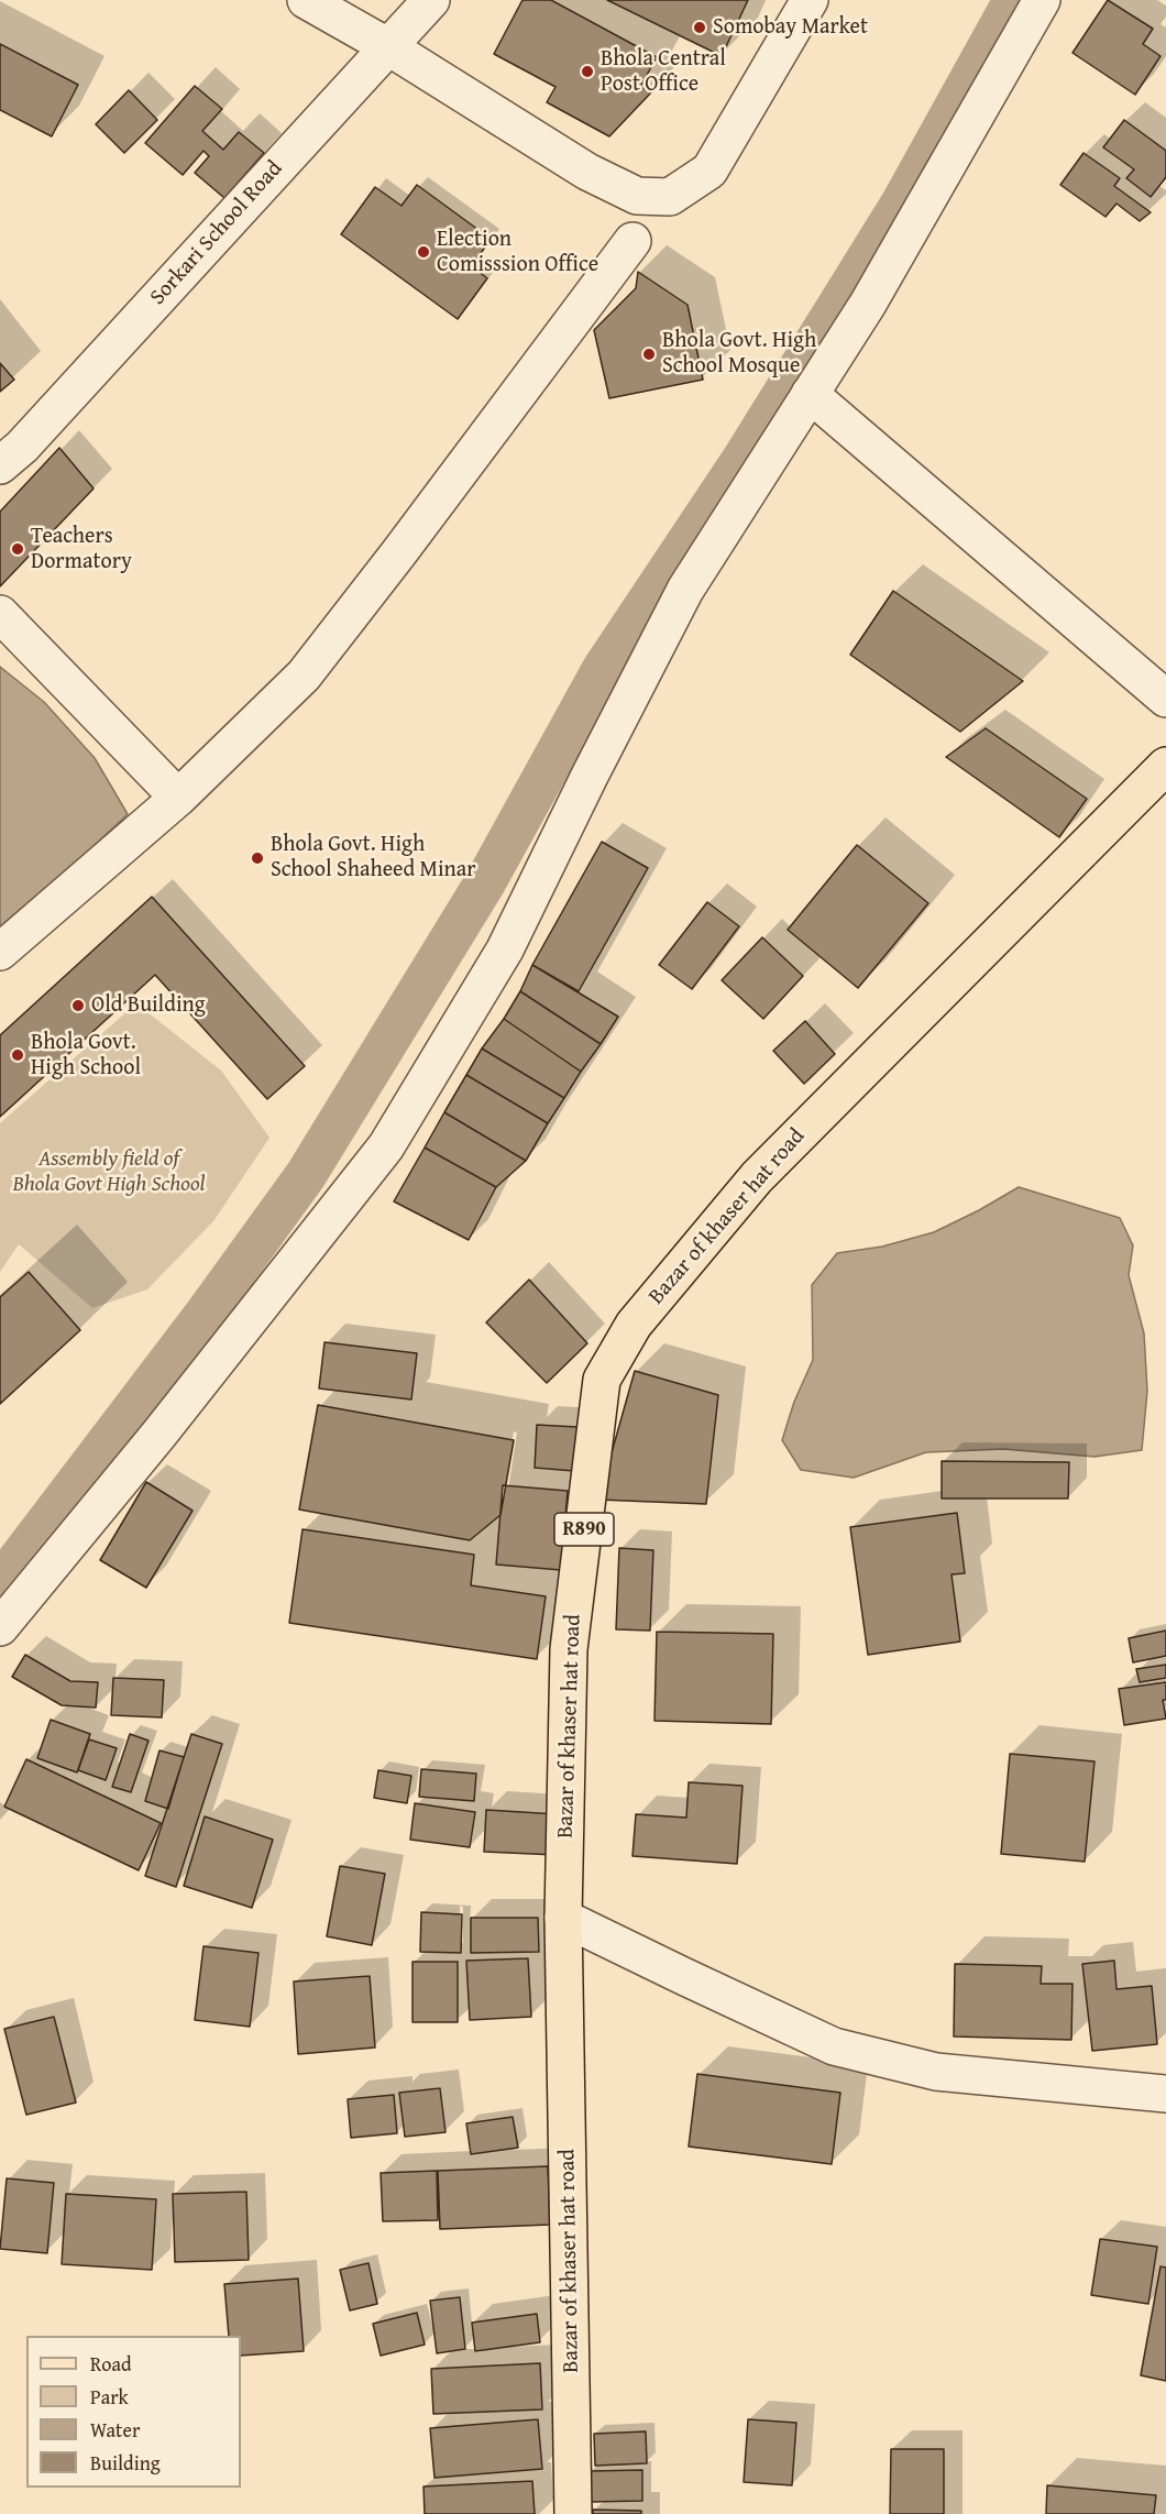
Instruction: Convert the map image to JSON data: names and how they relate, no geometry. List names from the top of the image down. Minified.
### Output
{"streets":{"main road":["Bazar of khaser hat road","R890"],"street":["Sorkari School Road"]},"parks":["Assembly field of Bhola Govt High School"],"places":["Somobay Market","Bhola Central Post Office","Election Comisssion Office","Bhola Govt. High School Mosque","Teachers Dormatory","Bhola Govt. High School Shaheed Minar","Old Building","Bhola Govt. High School"],"legend":["Road","Park","Water","Building"]}
